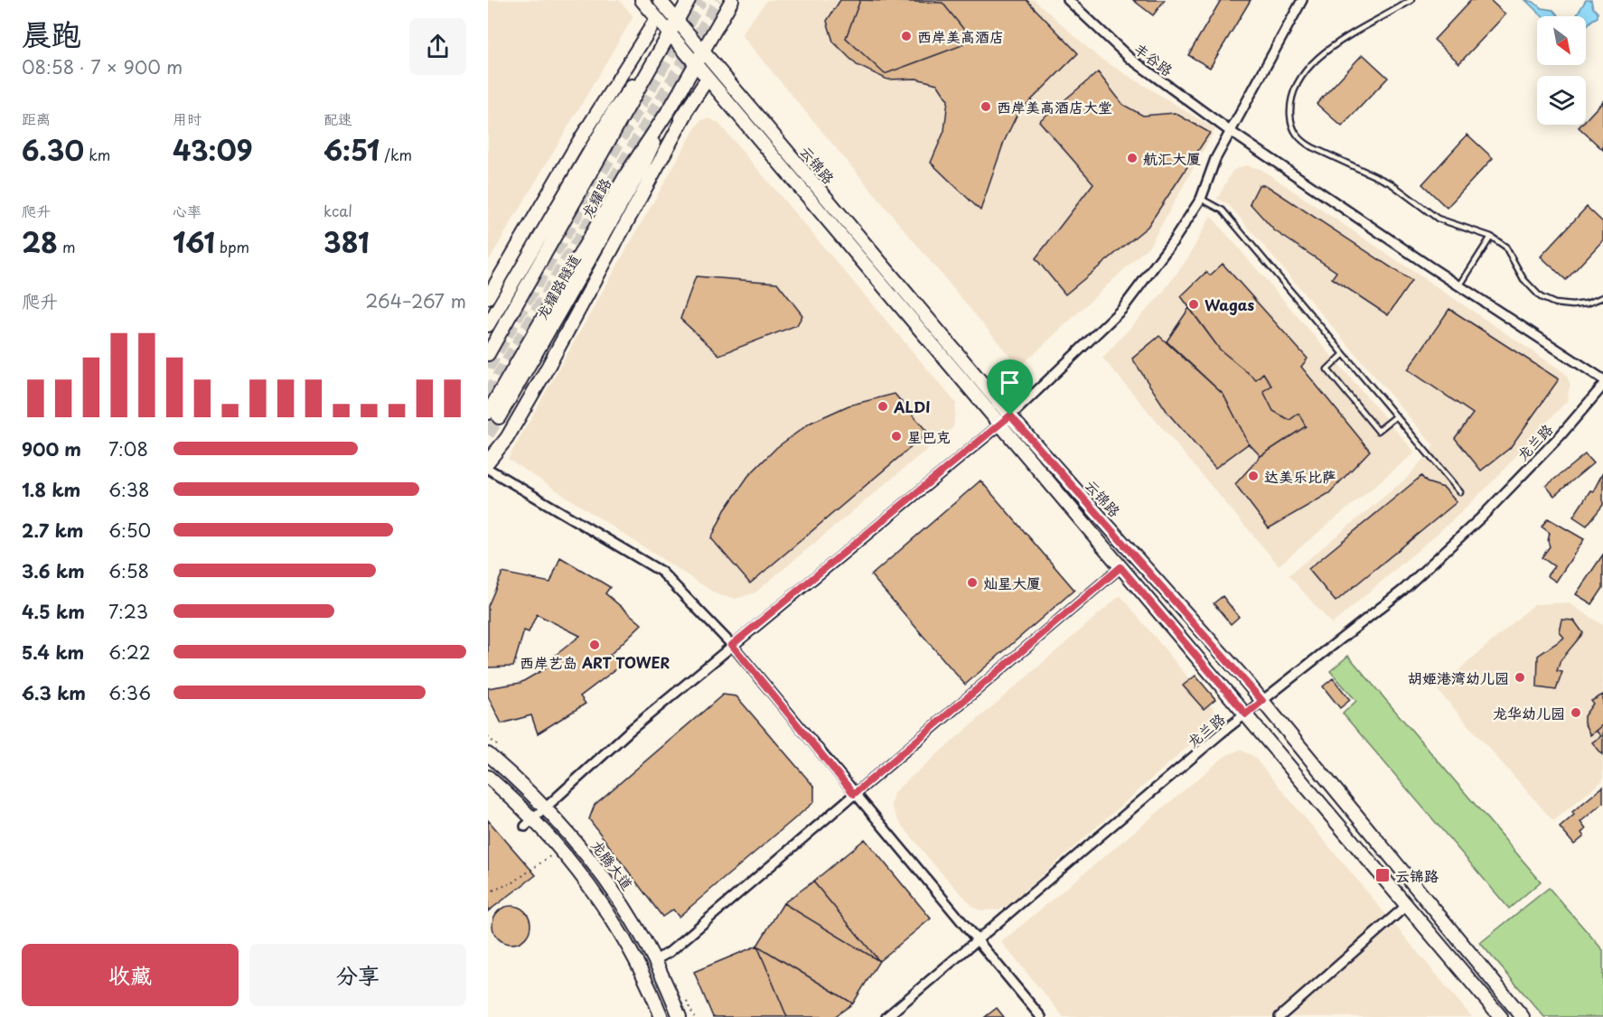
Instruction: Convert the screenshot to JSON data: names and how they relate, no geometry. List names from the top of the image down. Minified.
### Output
{"streets":{"main road":["云锦路","龙耀路","龙耀路隧道","龙腾大道"],"street":["丰谷路","龙兰路"]},"crossings":[["云锦路","龙耀路"],["云锦路","龙耀路隧道"],["云锦路","龙兰路"],["龙耀路","龙耀路隧道"]],"places":{"other":["西岸美高酒店","西岸美高酒店大堂","航汇大厦","Wagas","ALDI","星巴克","达美乐比萨","灿星大厦","西岸艺岛 ART TOWER","胡姬港湾幼儿园","龙华幼儿园"],"transit":["云锦路"]},"north":"bottom right","page":{"heading":["晨跑","08:58 · 7 × 900 m"],"stats":[["距离","6.30 km"],["用时","43:09"],["配速","6:51 /km"],["爬升","28 m"],["心率","161 bpm"],["kcal","381"]],"chart":["爬升","264–267 m"],"list":[{"name":"900 m","note":"7:08"},{"name":"1.8 km","note":"6:38"},{"name":"2.7 km","note":"6:50"},{"name":"3.6 km","note":"6:58"},{"name":"4.5 km","note":"7:23"},{"name":"5.4 km","note":"6:22"},{"name":"6.3 km","note":"6:36"}],"buttons":["收藏","分享"]}}
